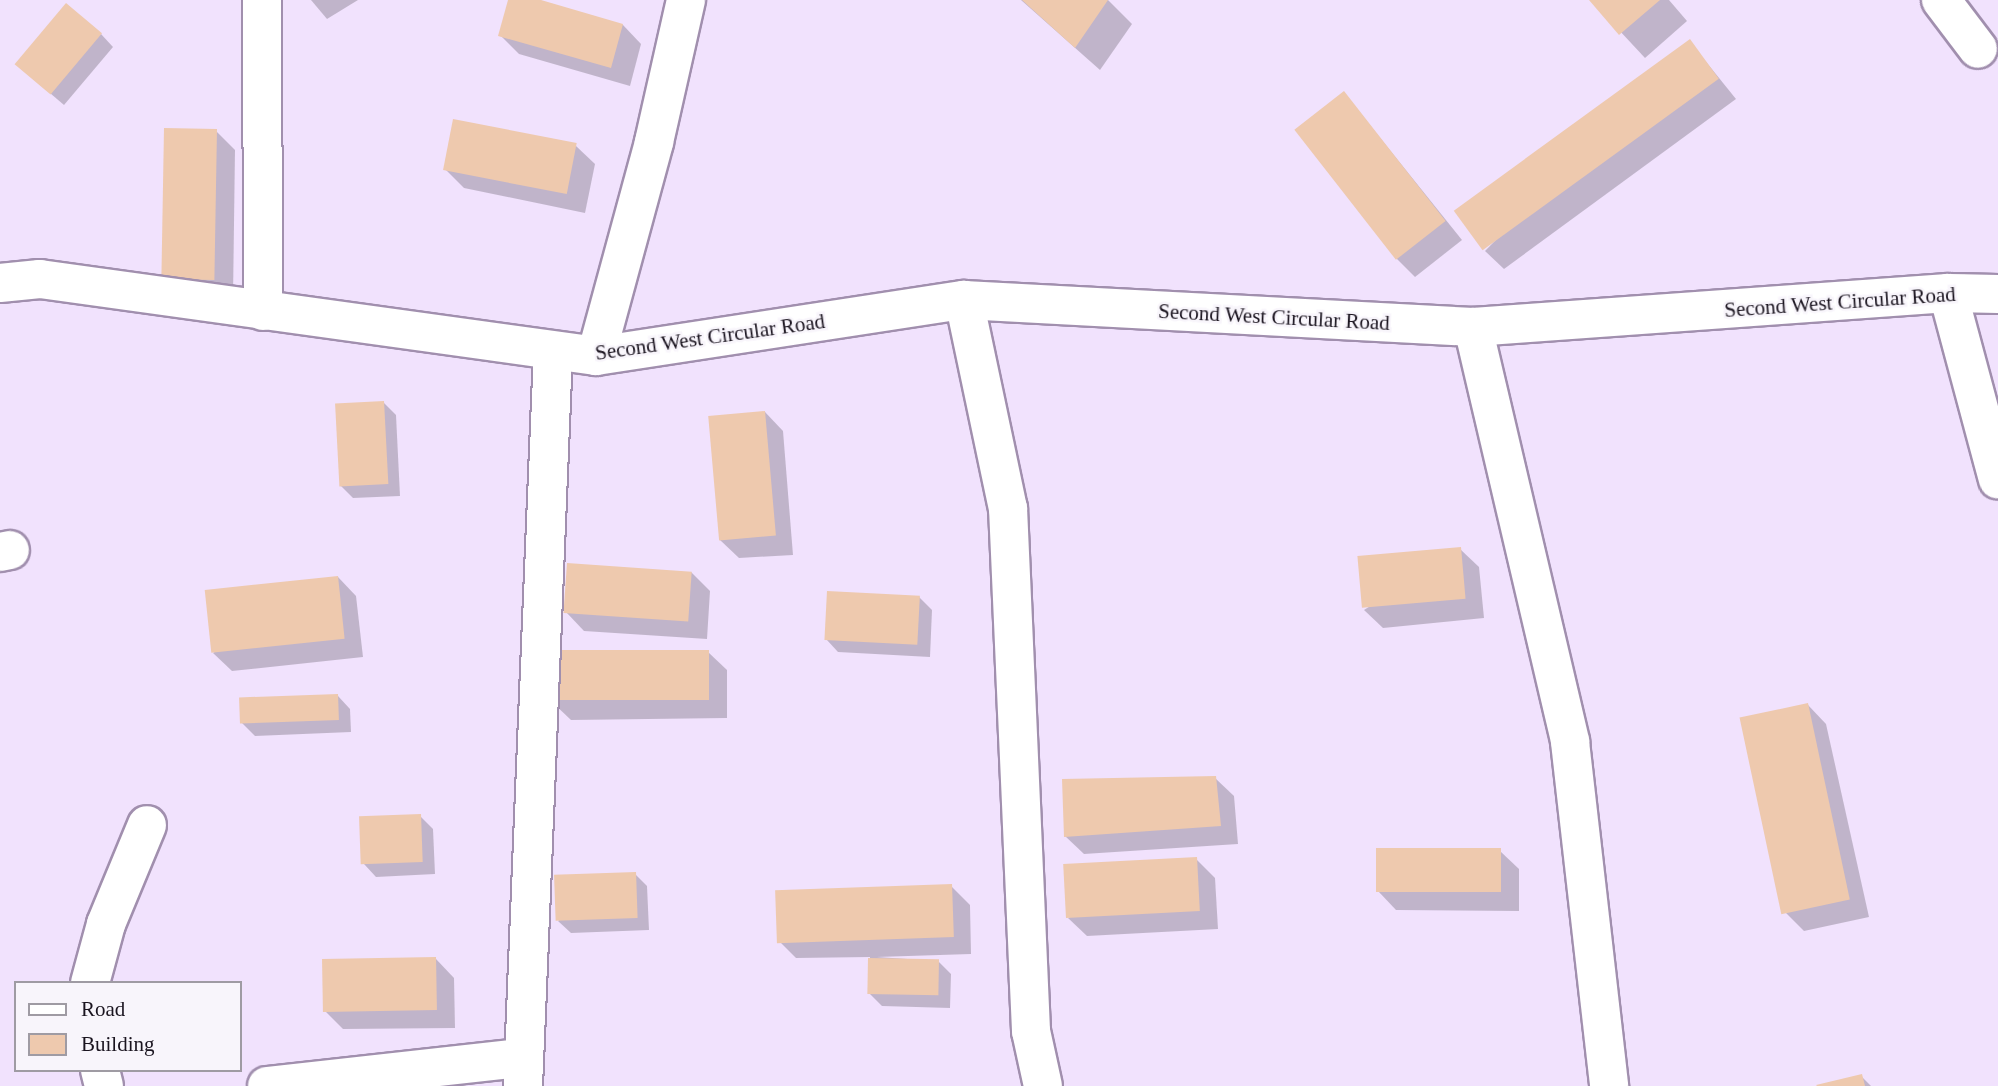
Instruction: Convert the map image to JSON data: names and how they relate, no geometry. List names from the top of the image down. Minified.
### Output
{"streets":{"street":["Second West Circular Road"]},"legend":["Road","Building"]}
